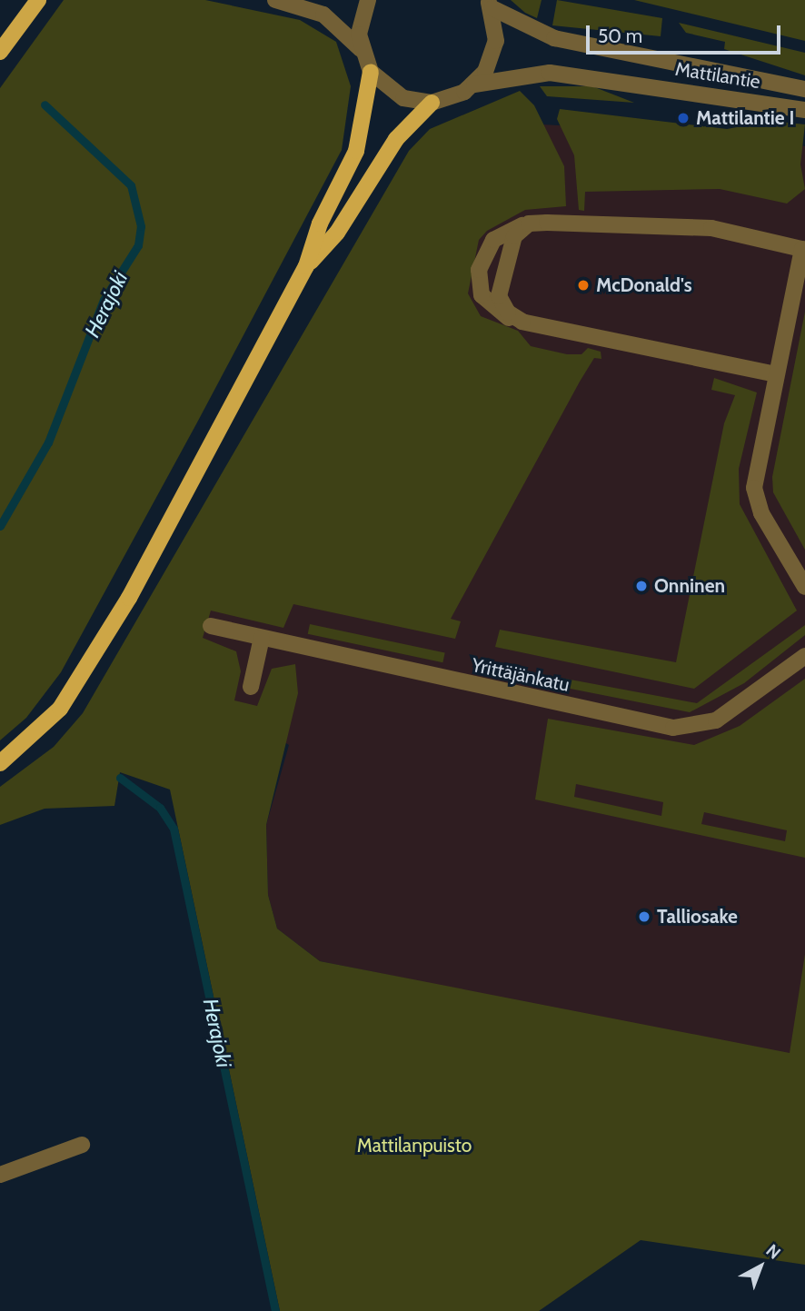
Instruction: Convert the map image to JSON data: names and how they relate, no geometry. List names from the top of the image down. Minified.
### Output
{"streets":{"street":["Mattilantie","Yrittäjänkatu"]},"water":["Herajoki"],"parks":["Mattilanpuisto"],"places":["Mattilantie I","McDonald's","Onninen","Talliosake"],"scale_bar":"50 m","north":"top right"}
